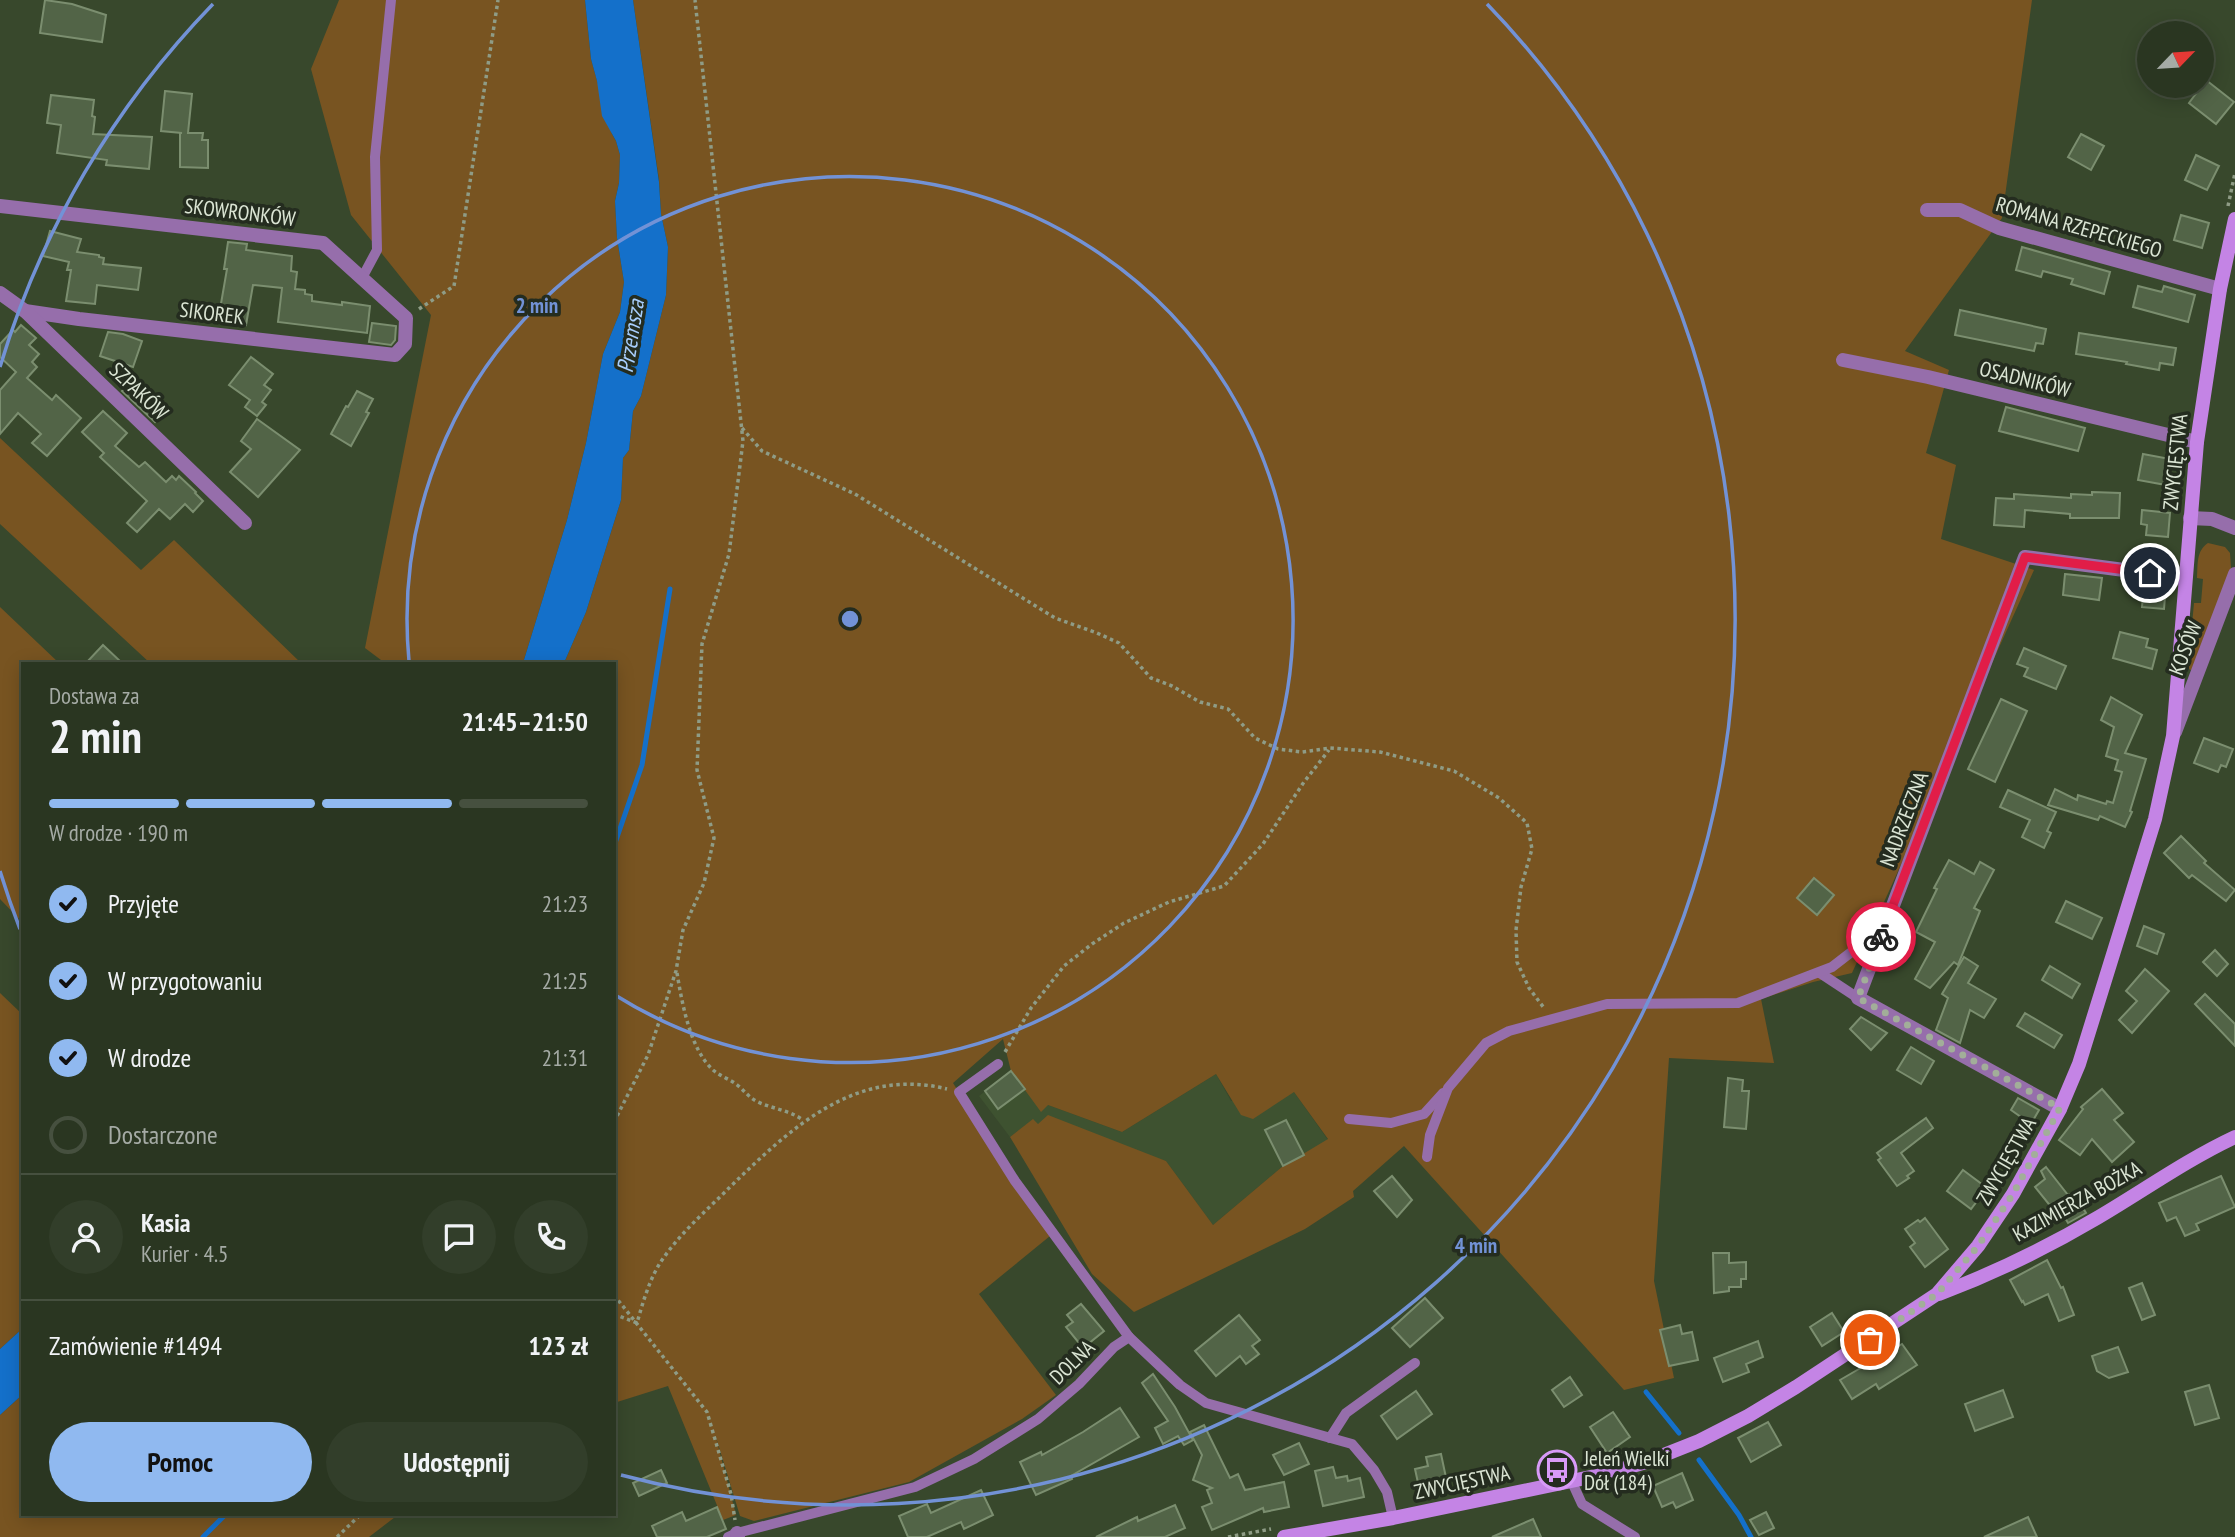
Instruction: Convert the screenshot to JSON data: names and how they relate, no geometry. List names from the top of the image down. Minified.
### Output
{"streets":{"street":["SKOWRONKÓW","ROMANA RZEPECKIEGO","SIKOREK","OSADNIKÓW","SZPAKÓW","ZWYCIĘSTWA","KOSÓW","NADRZECZNA","KAZIMIERZA BOŻKA"],"lane":["DOLNA"]},"crossings":[["SKOWRONKÓW","SIKOREK"],["ROMANA RZEPECKIEGO","ZWYCIĘSTWA"],["SIKOREK","SZPAKÓW"],["OSADNIKÓW","ZWYCIĘSTWA"],["ZWYCIĘSTWA","KOSÓW"],["ZWYCIĘSTWA","NADRZECZNA"],["ZWYCIĘSTWA","KAZIMIERZA BOŻKA"]],"water":["Przemsza"],"places":{"bus stop":["Jeleń Wielki Dół (184)"]},"north":"top right","page":{"heading":["2 min","Dostawa za","21:45–21:50"],"panel":["Kasia","Kurier · 4.5","Zamówienie #1494","123 zł"],"bar":"W drodze · 190 m","list":[["Przyjęte","21:23"],["W przygotowaniu","21:25"],["W drodze","21:31"],"Dostarczone"],"buttons":["Pomoc","Udostępnij"]},"rings":["2 min","4 min"]}
